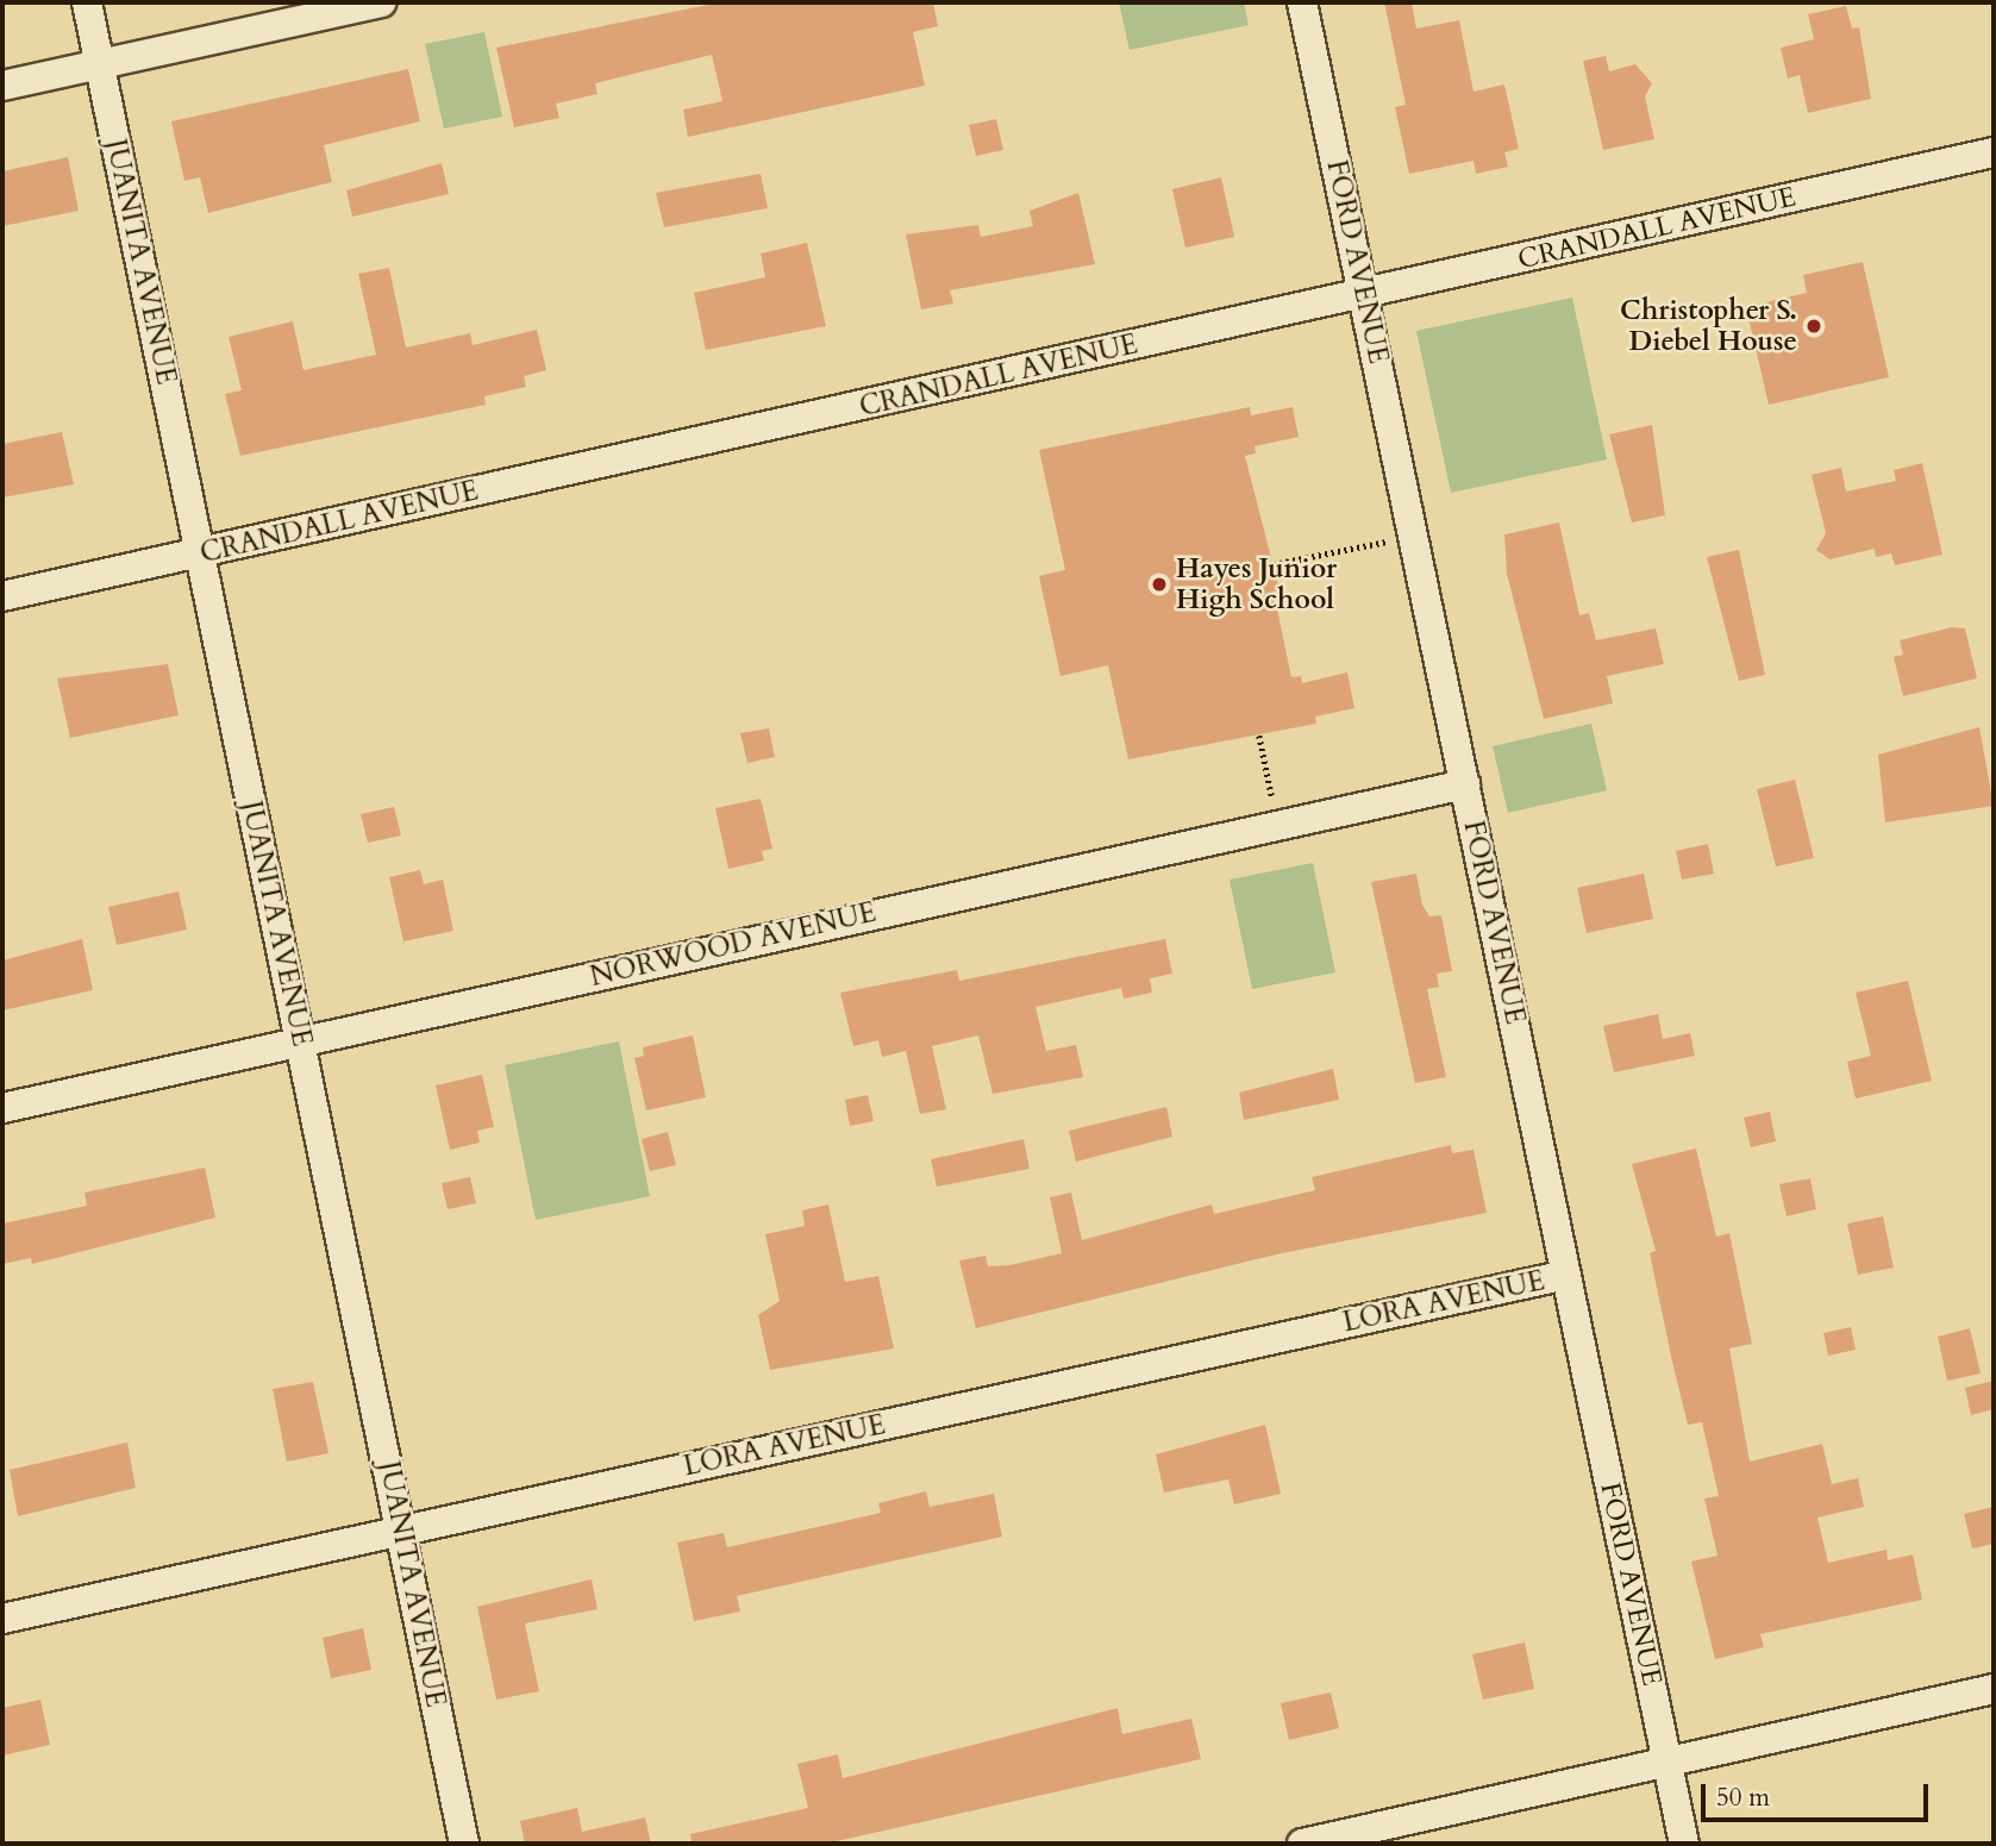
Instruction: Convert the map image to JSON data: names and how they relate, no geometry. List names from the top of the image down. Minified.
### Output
{"streets":{"street":["CRANDALL AVENUE","JUANITA AVENUE","FORD AVENUE","NORWOOD AVENUE","LORA AVENUE"]},"crossings":[["CRANDALL AVENUE","JUANITA AVENUE"],["CRANDALL AVENUE","FORD AVENUE"],["JUANITA AVENUE","NORWOOD AVENUE"],["JUANITA AVENUE","LORA AVENUE"],["FORD AVENUE","NORWOOD AVENUE"],["FORD AVENUE","LORA AVENUE"]],"places":["Christopher S. Diebel House","Hayes Junior High School"],"scale_bar":"50 m"}
